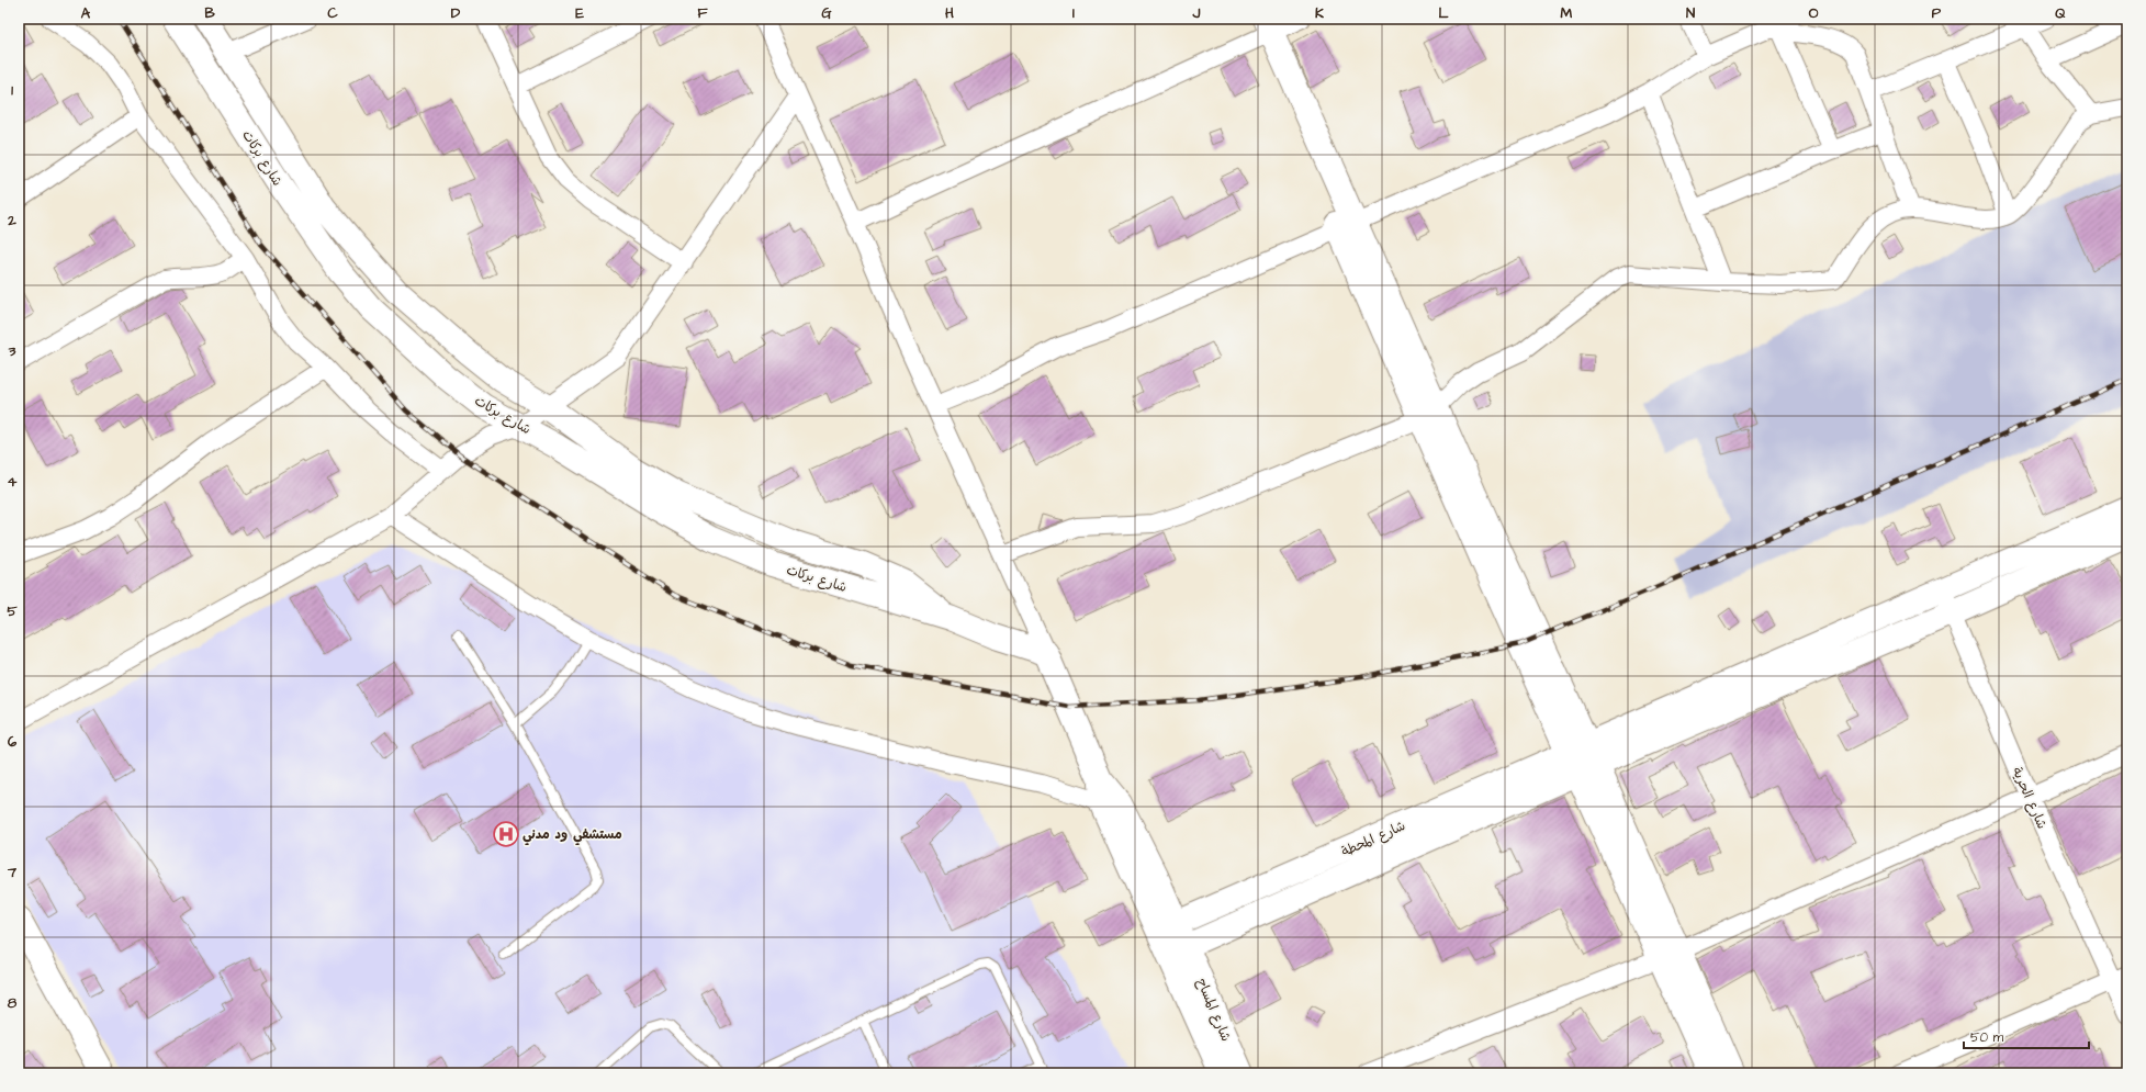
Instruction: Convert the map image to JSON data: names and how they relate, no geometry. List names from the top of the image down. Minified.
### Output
{"streets":{"main road":["شارع بركات","شارع المحطة","شارع المساح"],"street":["شارع الحرية"]},"crossings":[["شارع المحطة","شارع المساح"]],"places":{"hospital":["مستشفي ود مدني"]},"scale_bar":"50 m","grid":{"columns":["A","B","C","D","E","F","G","H","I","J","K","L","M","N","O","P","Q"],"rows":["1","2","3","4","5","6","7","8"]}}
